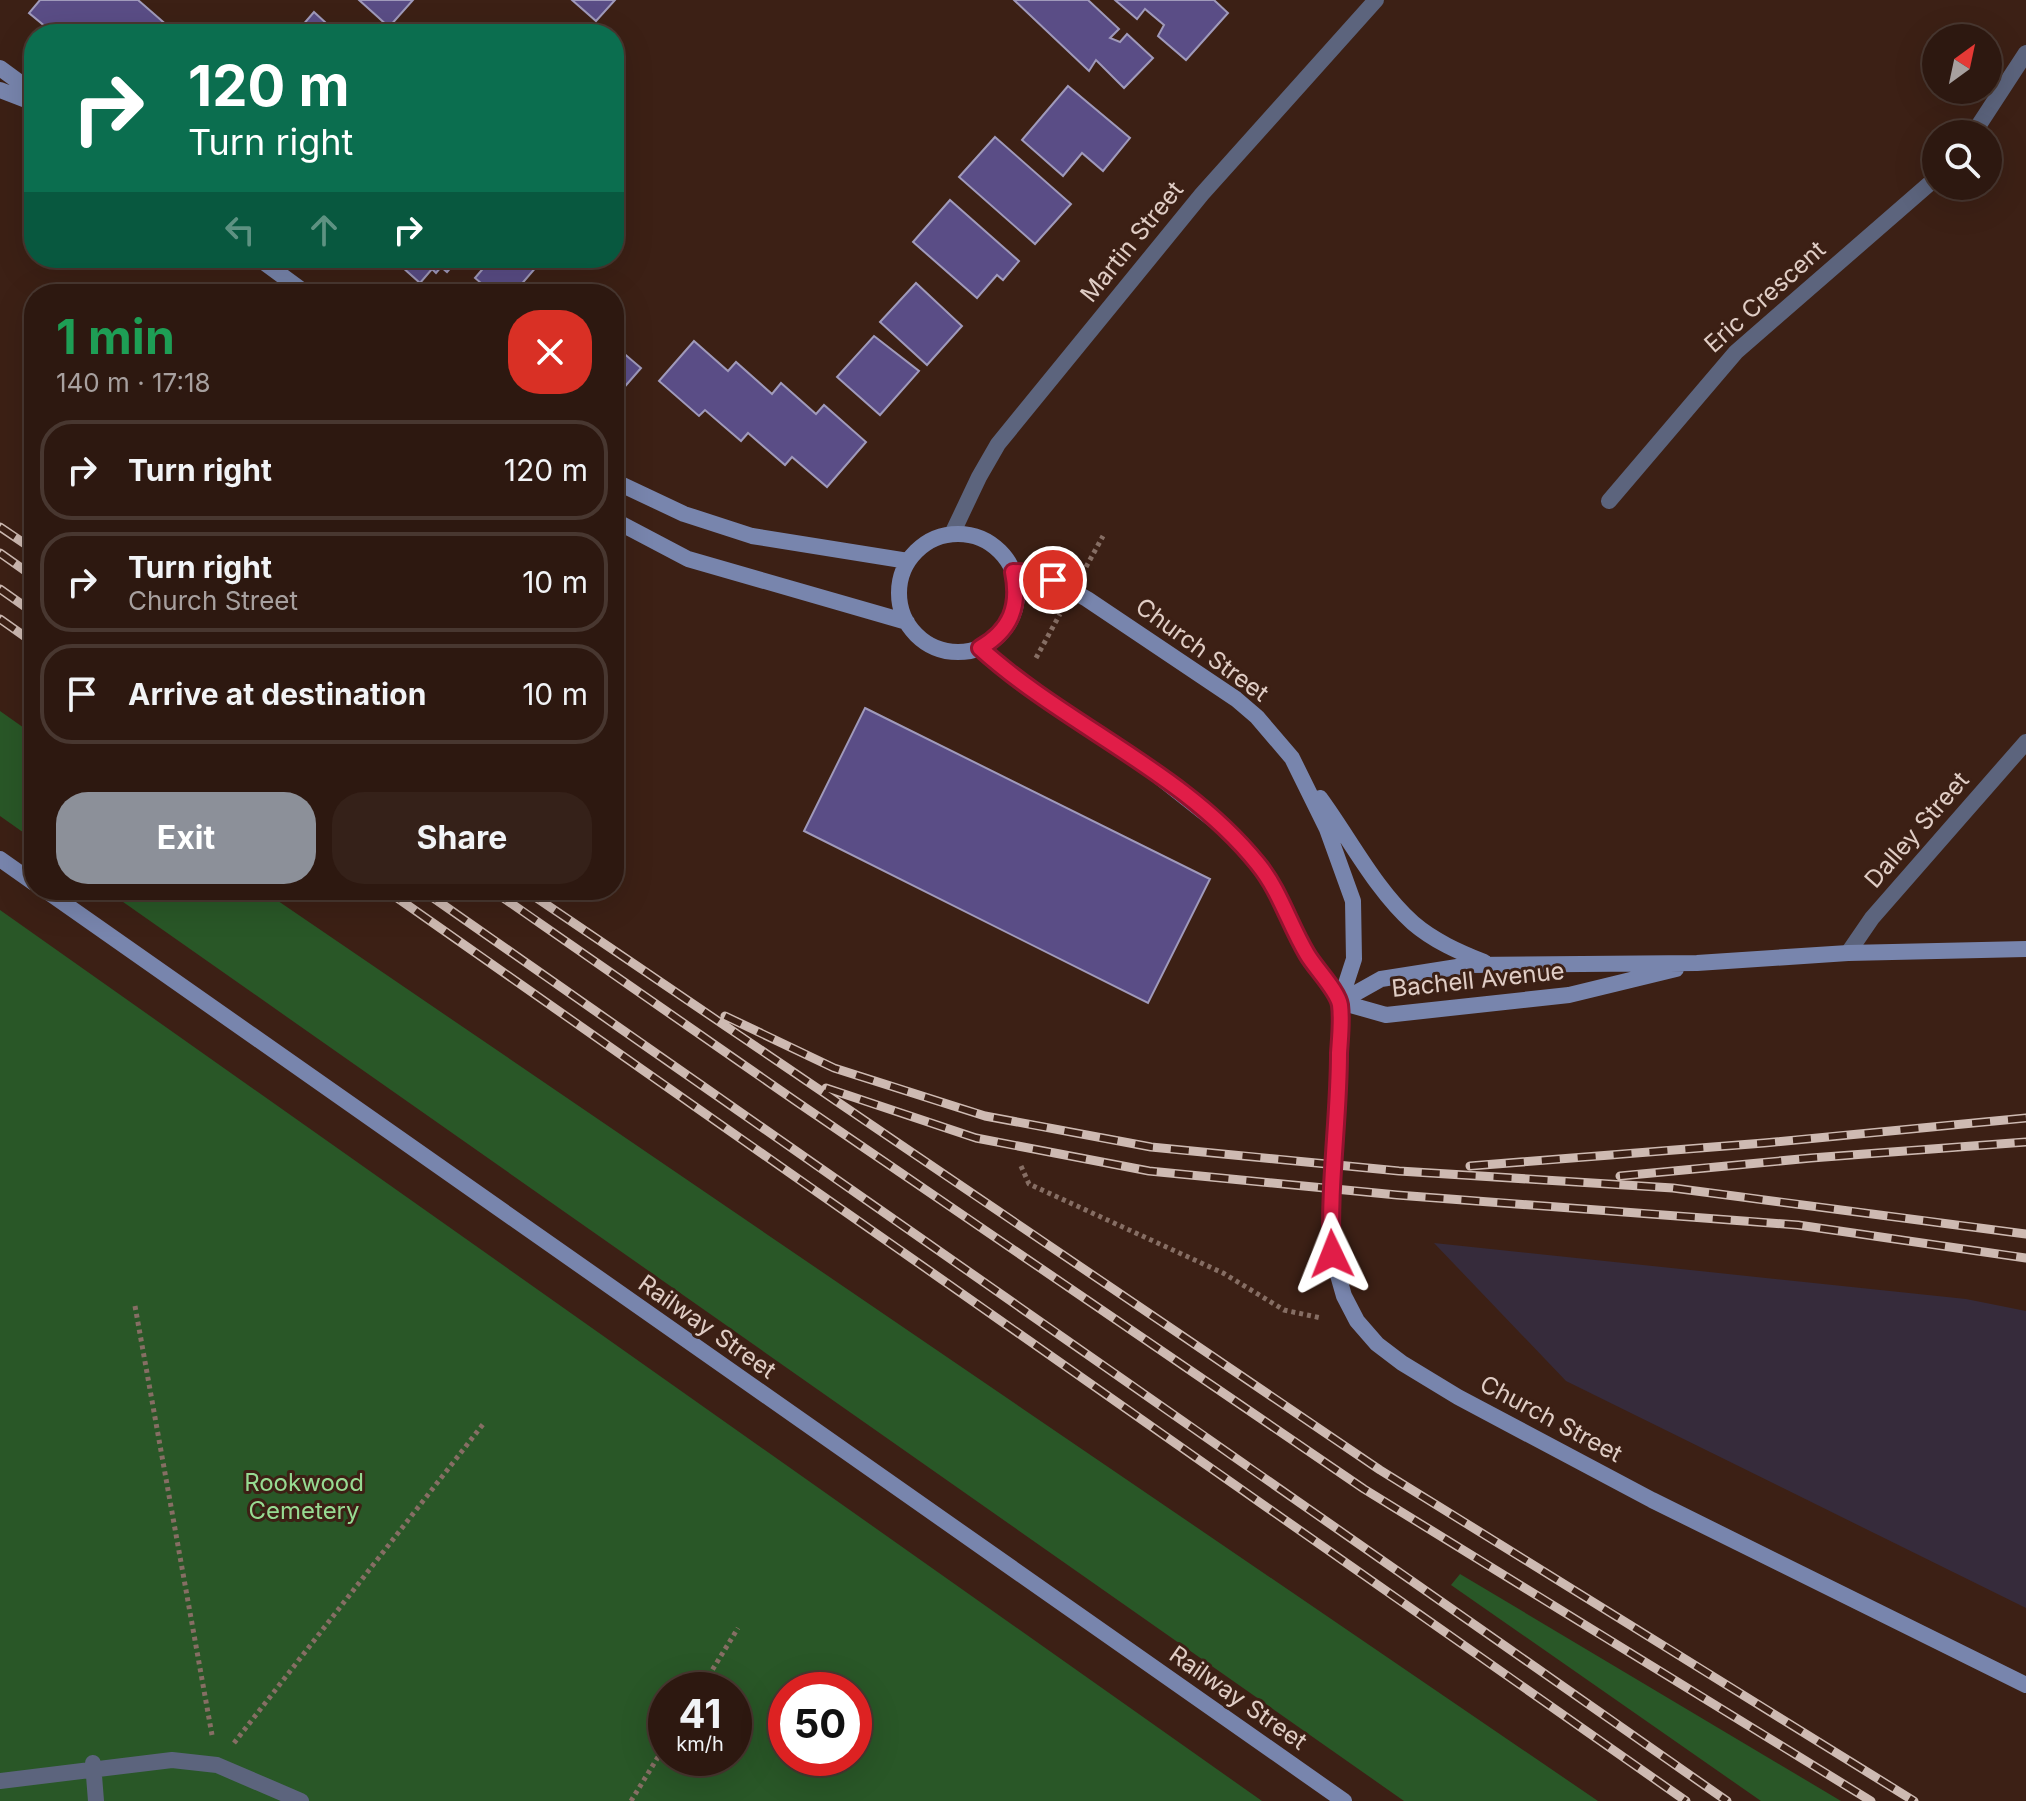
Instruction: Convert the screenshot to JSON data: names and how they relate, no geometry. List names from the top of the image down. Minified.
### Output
{"streets":{"main road":["Church Street","Bachell Avenue","Railway Street"],"street":["Martin Street","Eric Crescent","Dalley Street"]},"crossings":[["Martin Street","Church Street"],["Church Street","Bachell Avenue"],["Dalley Street","Bachell Avenue"]],"parks":["Rookwood Cemetery"],"north":"top right","page":{"turn":["120 m","Turn right"],"heading":["1 min","140 m · 17:18"],"list":[{"name":"Turn right","value":"120 m"},{"name":"Turn right","note":"Church Street","value":"10 m"},{"name":"Arrive at destination","value":"10 m"}],"buttons":["Exit","Share"],"speed":"41 km/h","limit":"50"}}
